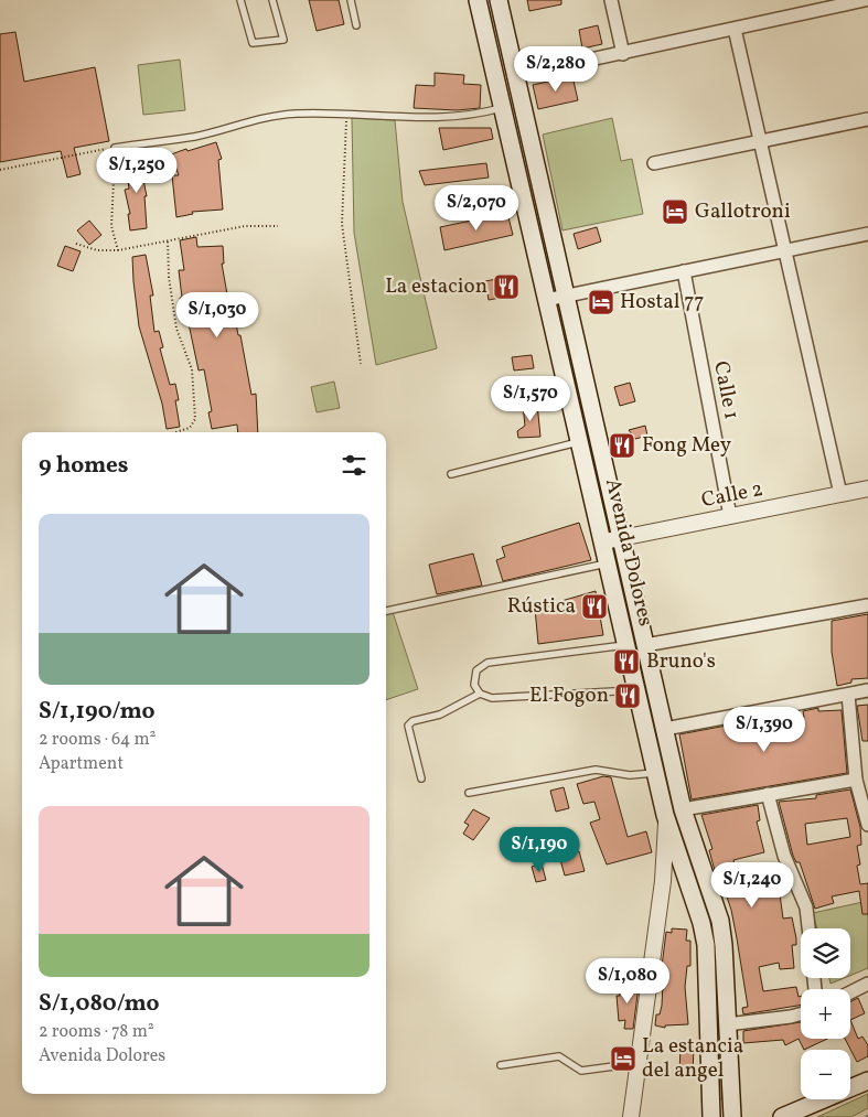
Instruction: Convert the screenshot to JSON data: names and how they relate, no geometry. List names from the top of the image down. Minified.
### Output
{"streets":{"main road":["Avenida Dolores"],"street":["Calle 1","Calle 2"]},"crossings":[["Calle 1","Calle 2"],["Calle 2","Avenida Dolores"]],"places":{"hotel":["Gallotroni","Hostal 77","La estancia del angel"],"restaurant":["La estacion","Fong Mey","Rústica","Bruno's","El Fogon"]},"page":{"price":["S/2,280","S/1,250","S/2,070","S/1,030","S/1,570","S/1,390","S/1,190","S/1,240","S/1,080"],"heading":"9 homes","list":[{"name":"S/1,190/mo","note":"2 rooms · 64 m² · Apartment"},{"name":"S/1,080/mo","note":"2 rooms · 78 m² · Avenida Dolores"}],"map_buttons":["+","−"]}}
